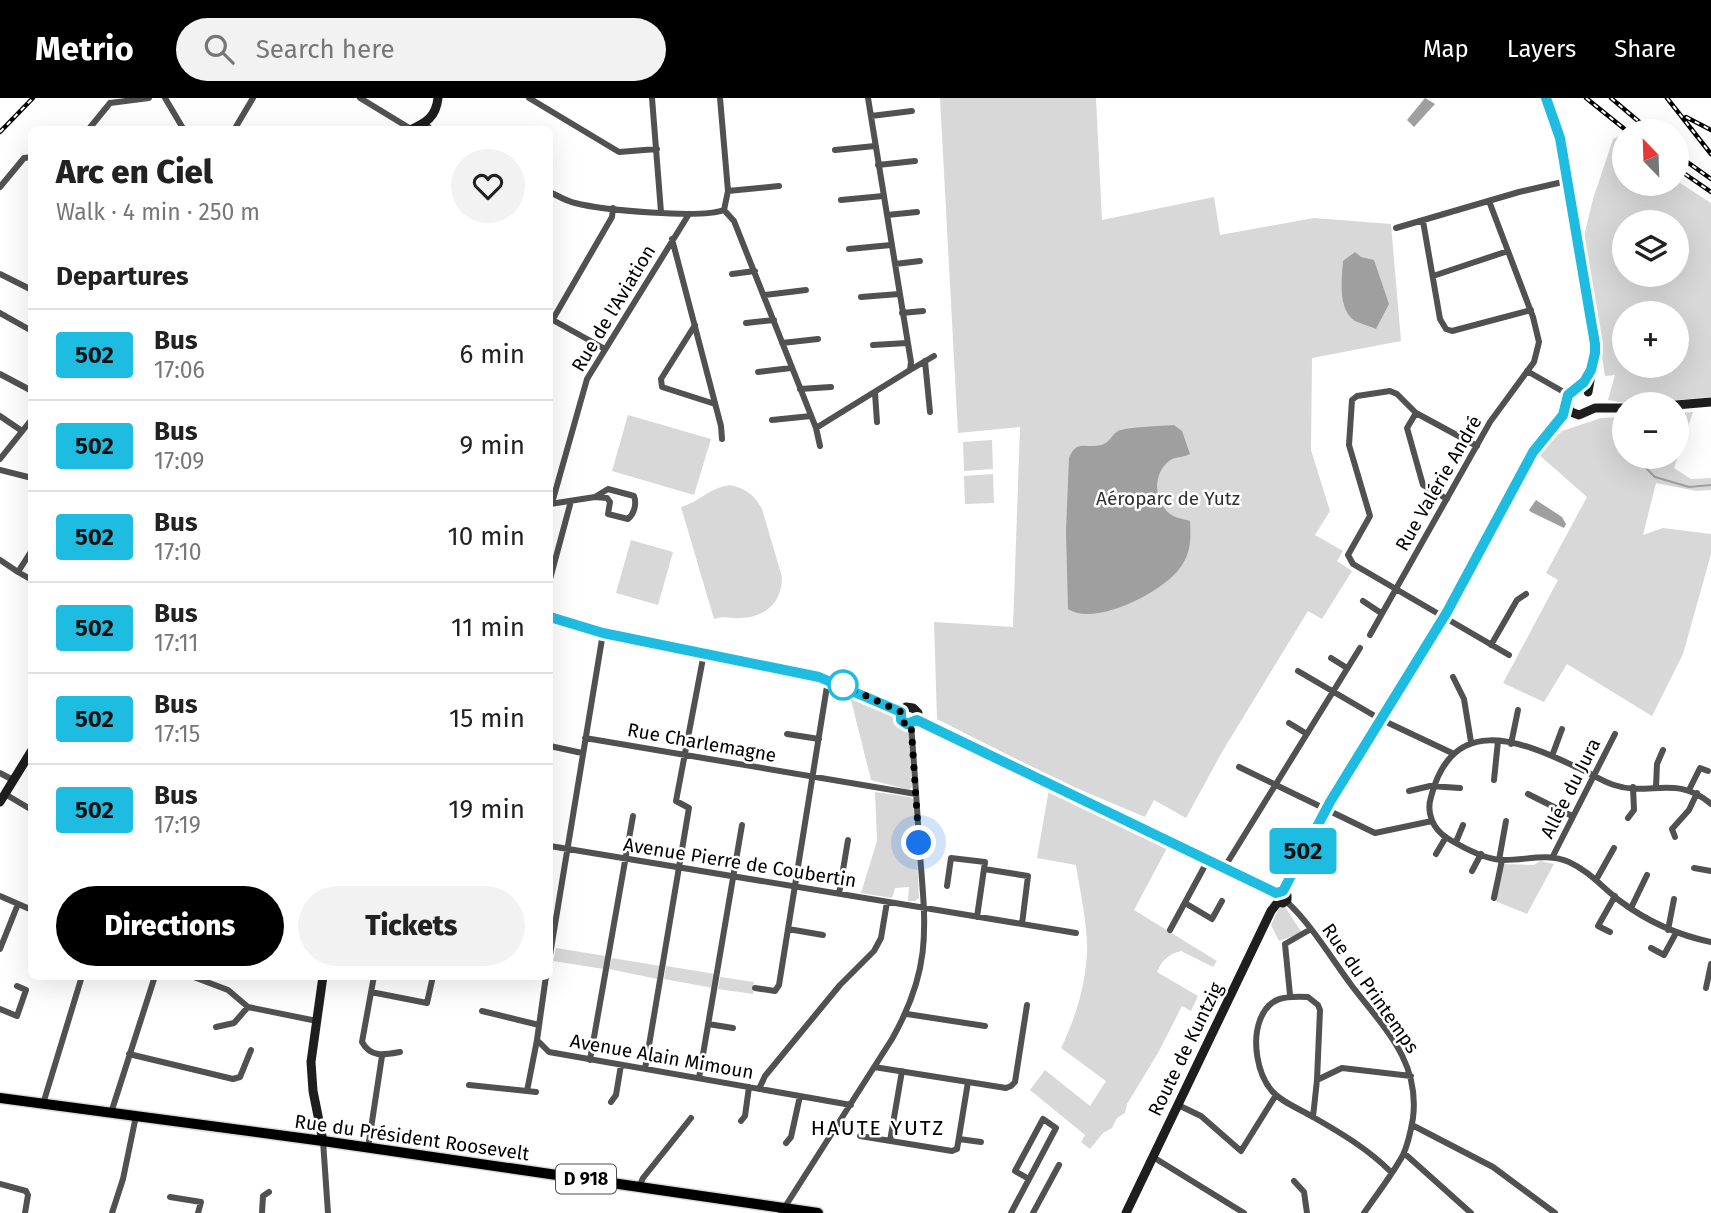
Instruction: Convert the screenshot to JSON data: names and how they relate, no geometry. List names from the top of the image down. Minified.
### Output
{"streets":{"main road":["Rue du Président Roosevelt","D 918"],"street":["Rue de l'Aviation","Rue Valérie André","Rue Charlemagne","Allée du Jura","Avenue Pierre de Coubertin","Rue du Printemps","Route de Kuntzig","Avenue Alain Mimoun"]},"crossings":[["Rue du Printemps","Route de Kuntzig"]],"districts":["HAUTE YUTZ"],"parks":["Aéroparc de Yutz"],"lines":["bus line 502"],"north":"top left","page":{"header":"Metrio","search":"Search here","nav":["Map","Layers","Share"],"on_map":"502","map_buttons":["+","−"],"heading":[["Arc en Ciel","Walk · 4 min · 250 m"],"Departures"],"list":[{"mark":"502","name":"Bus","note":"17:06","value":"6 min"},{"mark":"502","name":"Bus","note":"17:09","value":"9 min"},{"mark":"502","name":"Bus","note":"17:10","value":"10 min"},{"mark":"502","name":"Bus","note":"17:11","value":"11 min"},{"mark":"502","name":"Bus","note":"17:15","value":"15 min"},{"mark":"502","name":"Bus","note":"17:19","value":"19 min"}],"buttons":["Directions","Tickets"]}}
